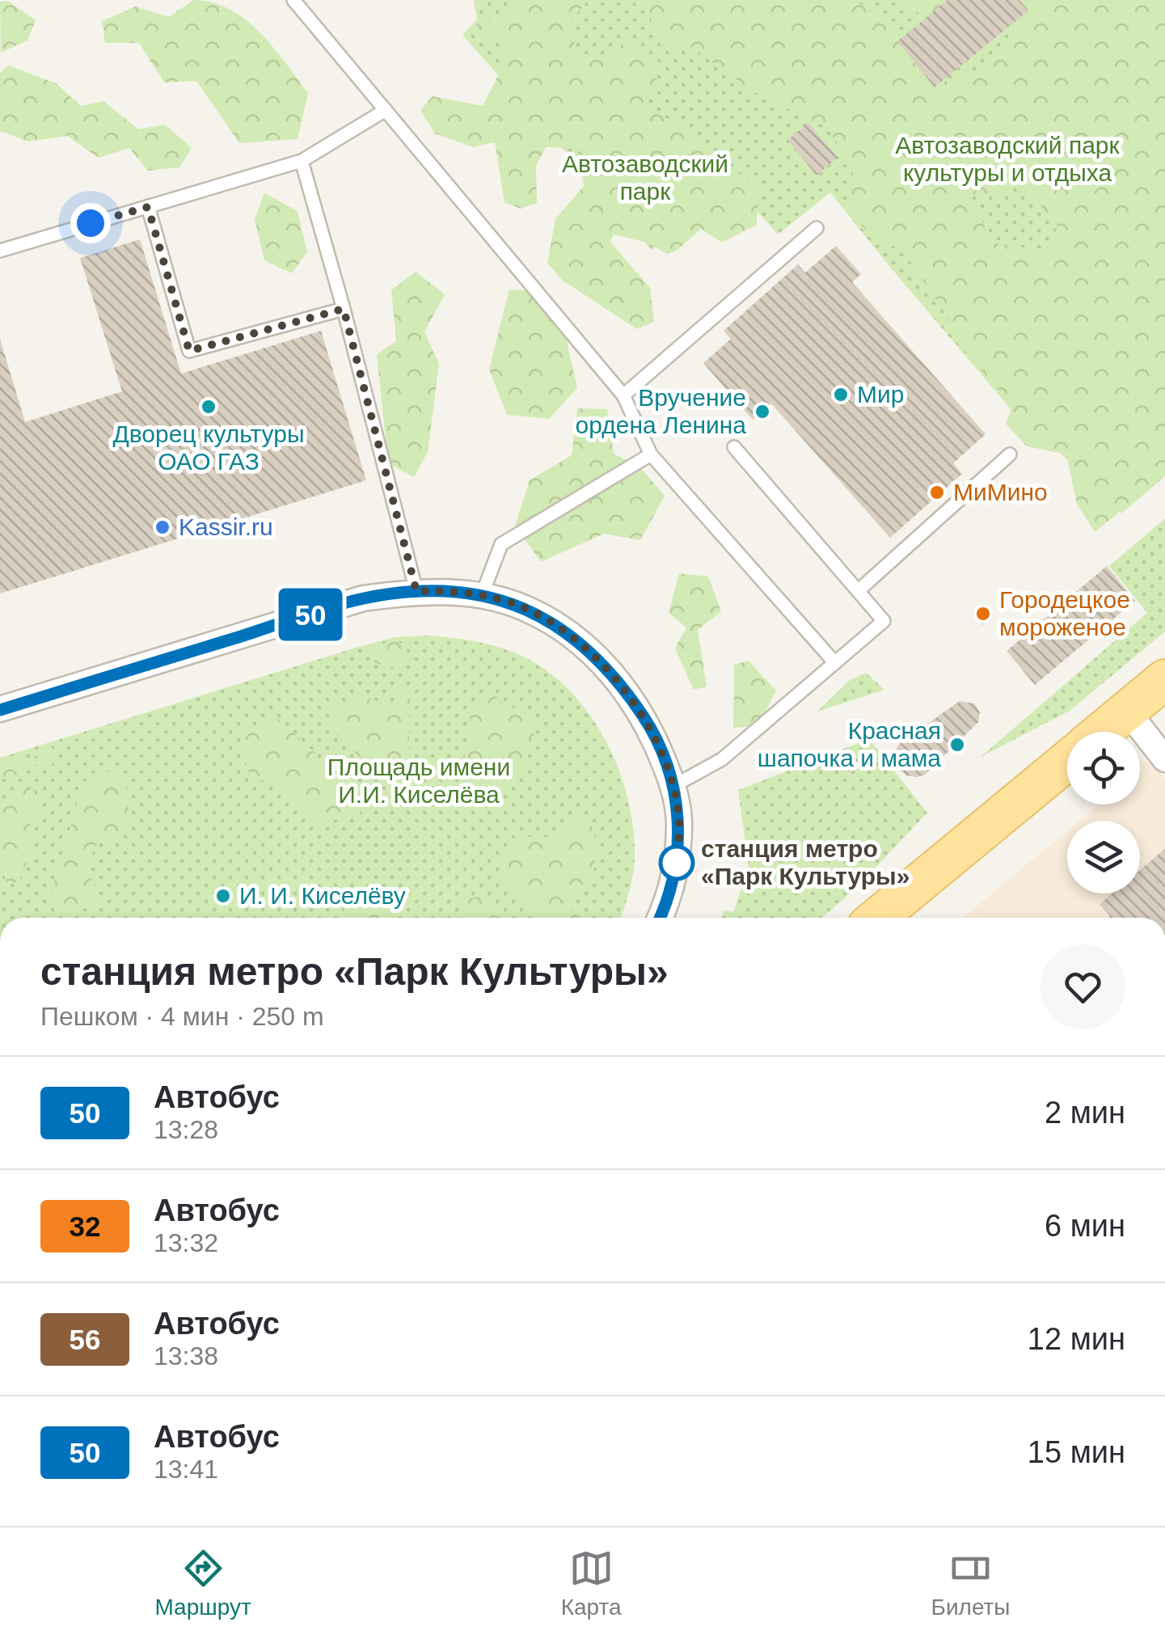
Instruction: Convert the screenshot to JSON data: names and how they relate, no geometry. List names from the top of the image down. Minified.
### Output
{"parks":["Автозаводский парк культуры и отдыха","Автозаводский парк","Площадь имени И.И. Киселёва"],"places":["Мир","Дворец культуры ОАО ГАЗ","Вручение ордена Ленина","МиМино","Kassir.ru","Городецкое мороженое","Красная шапочка и мама","станция метро «Парк Культуры»","И. И. Киселёву"],"lines":["bus line 50"],"page":{"on_map":"50","heading":["станция метро «Парк Культуры»","Пешком · 4 мин · 250 m"],"list":[{"mark":"50","name":"Автобус","note":"13:28","value":"2 мин"},{"mark":"32","name":"Автобус","note":"13:32","value":"6 мин"},{"mark":"56","name":"Автобус","note":"13:38","value":"12 мин"},{"mark":"50","name":"Автобус","note":"13:41","value":"15 мин"}],"tabs":["Маршрут","Карта","Билеты"]}}
